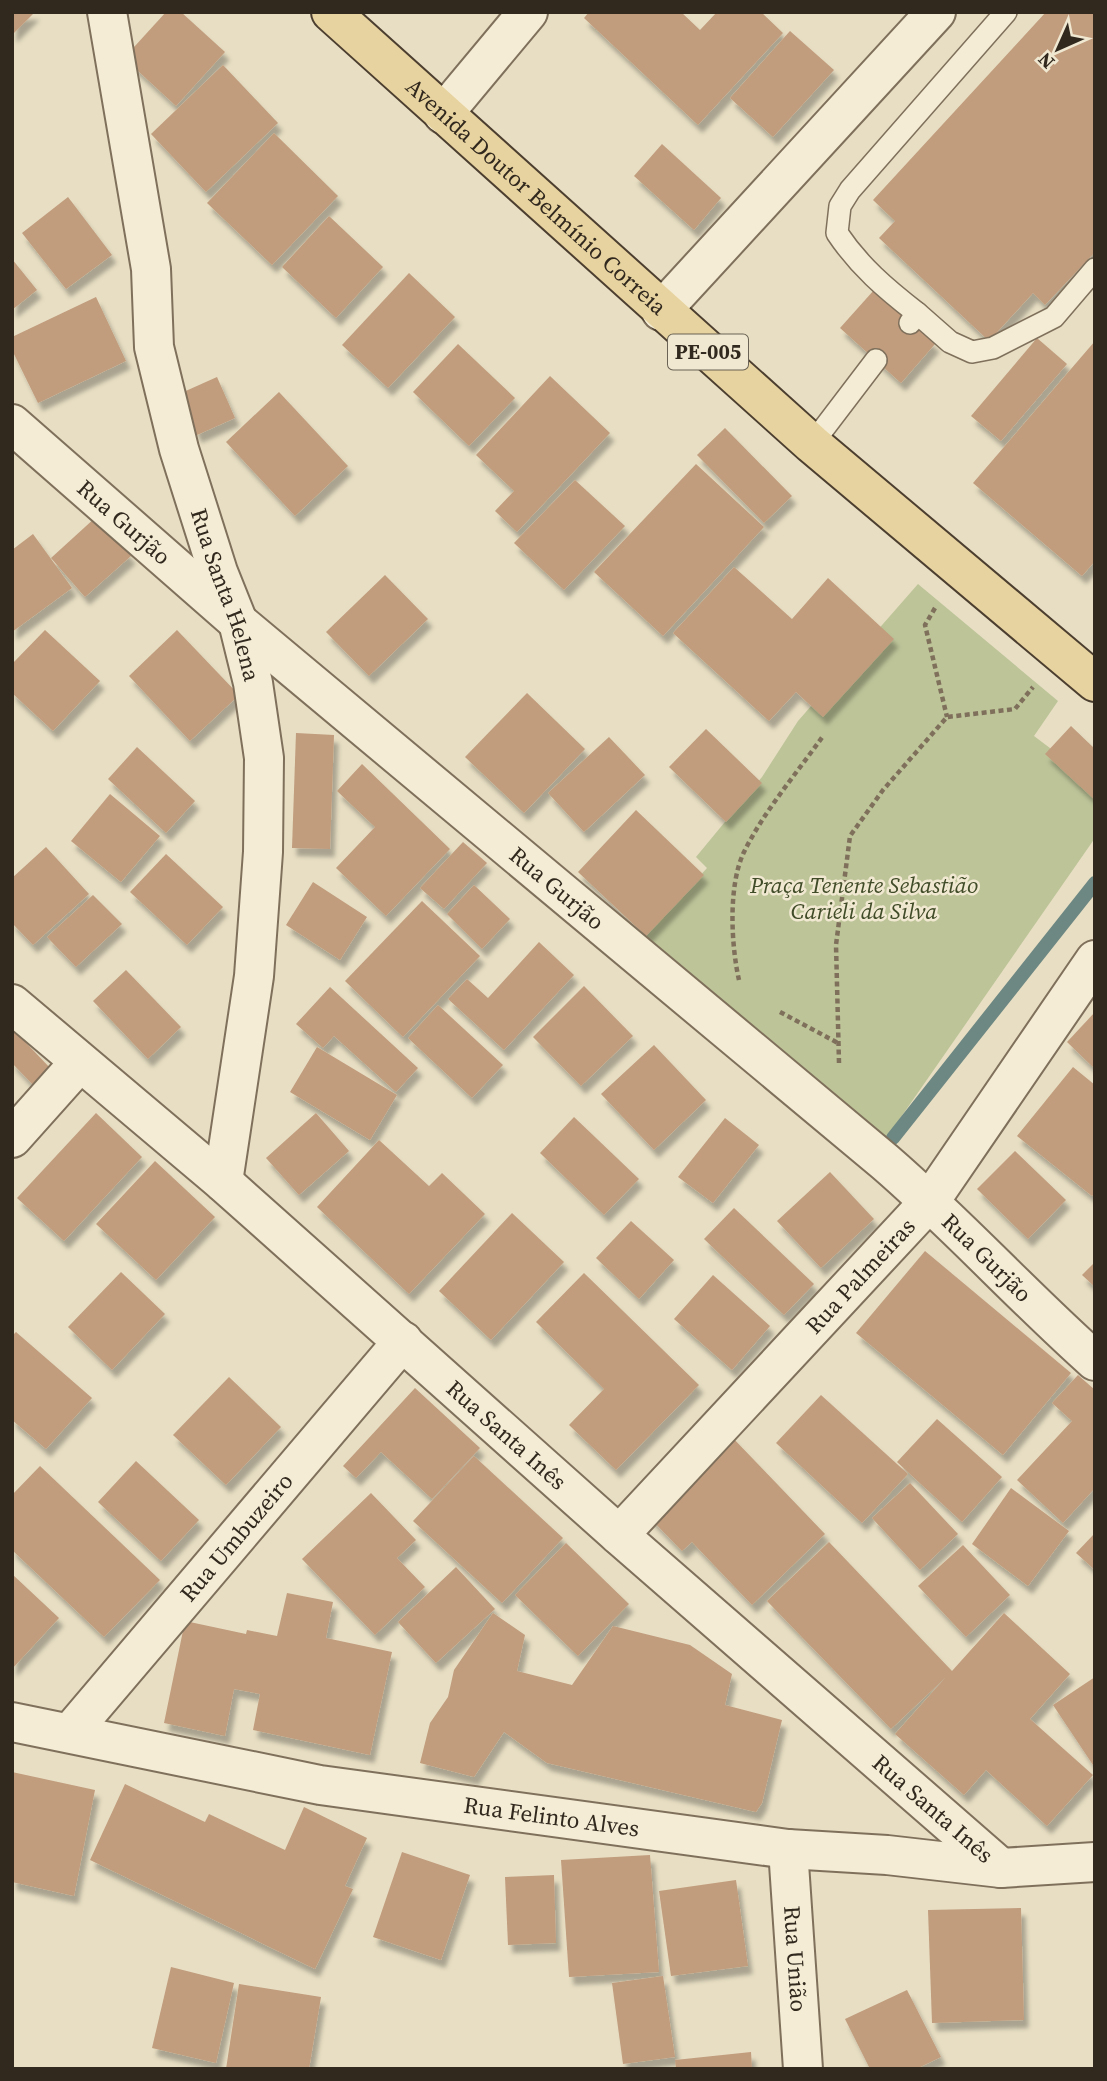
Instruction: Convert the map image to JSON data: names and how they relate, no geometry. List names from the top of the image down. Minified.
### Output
{"streets":{"main road":["Avenida Doutor Belmínio Correia","PE-005"],"street":["Rua Gurjão","Rua Santa Helena","Rua Palmeiras","Rua Santa Inês","Rua Umbuzeiro","Rua Felinto Alves","Rua União"]},"crossings":[["Rua Gurjão","Rua Santa Helena"],["Rua Gurjão","Rua Palmeiras"],["Rua Santa Helena","Rua Santa Inês"],["Rua Palmeiras","Rua Santa Inês"],["Rua Santa Inês","Rua Umbuzeiro"],["Rua Santa Inês","Rua Felinto Alves"],["Rua Umbuzeiro","Rua Felinto Alves"],["Rua Felinto Alves","Rua União"]],"parks":["Praça Tenente Sebastião Carieli da Silva"],"north":"bottom left"}
